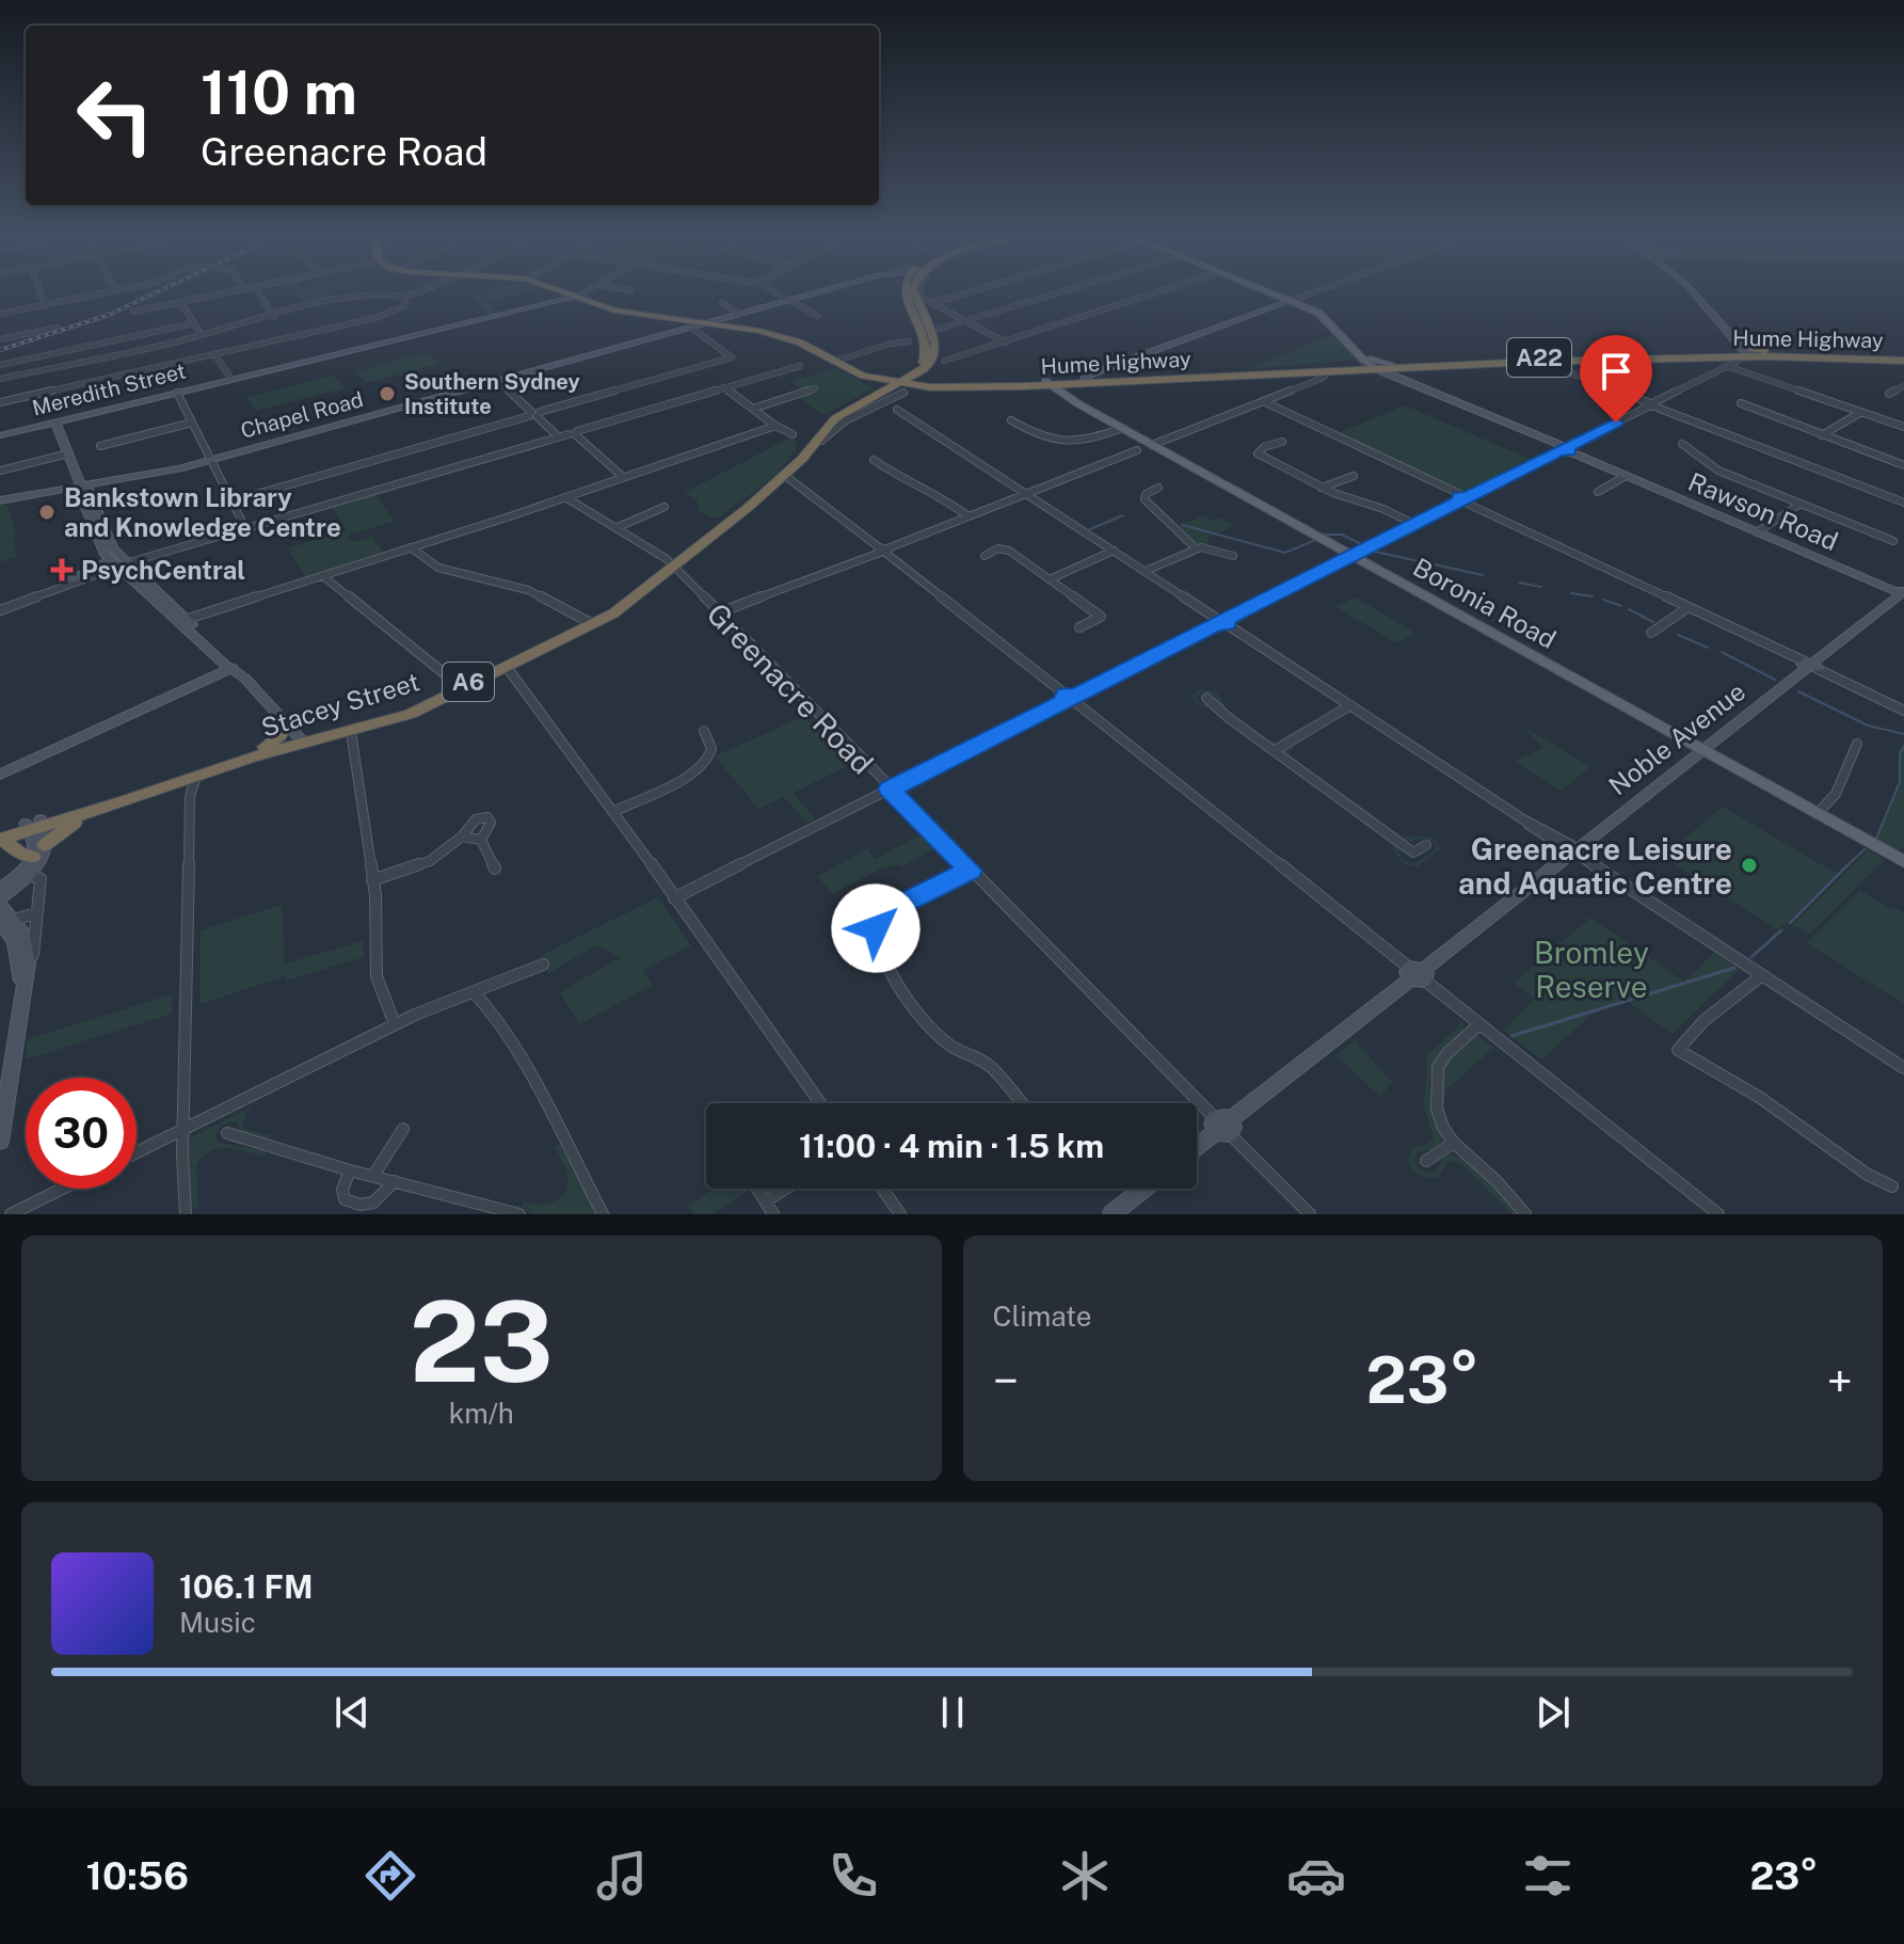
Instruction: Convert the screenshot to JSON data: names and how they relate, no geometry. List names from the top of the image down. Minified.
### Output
{"streets":{"highway":["Hume Highway","A22","A6","Stacey Street"],"main road":["Boronia Road"],"street":["Meredith Street","Chapel Road","Rawson Road","Greenacre Road","Noble Avenue"]},"crossings":[["Hume Highway","Meredith Street"],["Hume Highway","Chapel Road"],["Hume Highway","Rawson Road"],["Hume Highway","Boronia Road"],["Hume Highway","Stacey Street"],["Rawson Road","Noble Avenue"],["Boronia Road","Noble Avenue"],["Greenacre Road","Stacey Street"],["Greenacre Road","Noble Avenue"]],"parks":["Bromley Reserve"],"places":{"other":["Southern Sydney Institute","Bankstown Library and Knowledge Centre","Greenacre Leisure and Aquatic Centre"],"health":["PsychCentral"]},"page":{"turn":["110 m","Greenacre Road"],"limit":"30","trip":"11:00 · 4 min · 1.5 km","tile":[["23","km/h"],"Climate"],"heat":["−","23°","+"],"song":["106.1 FM","Music"],"tabs":["10:56","23°"]}}
